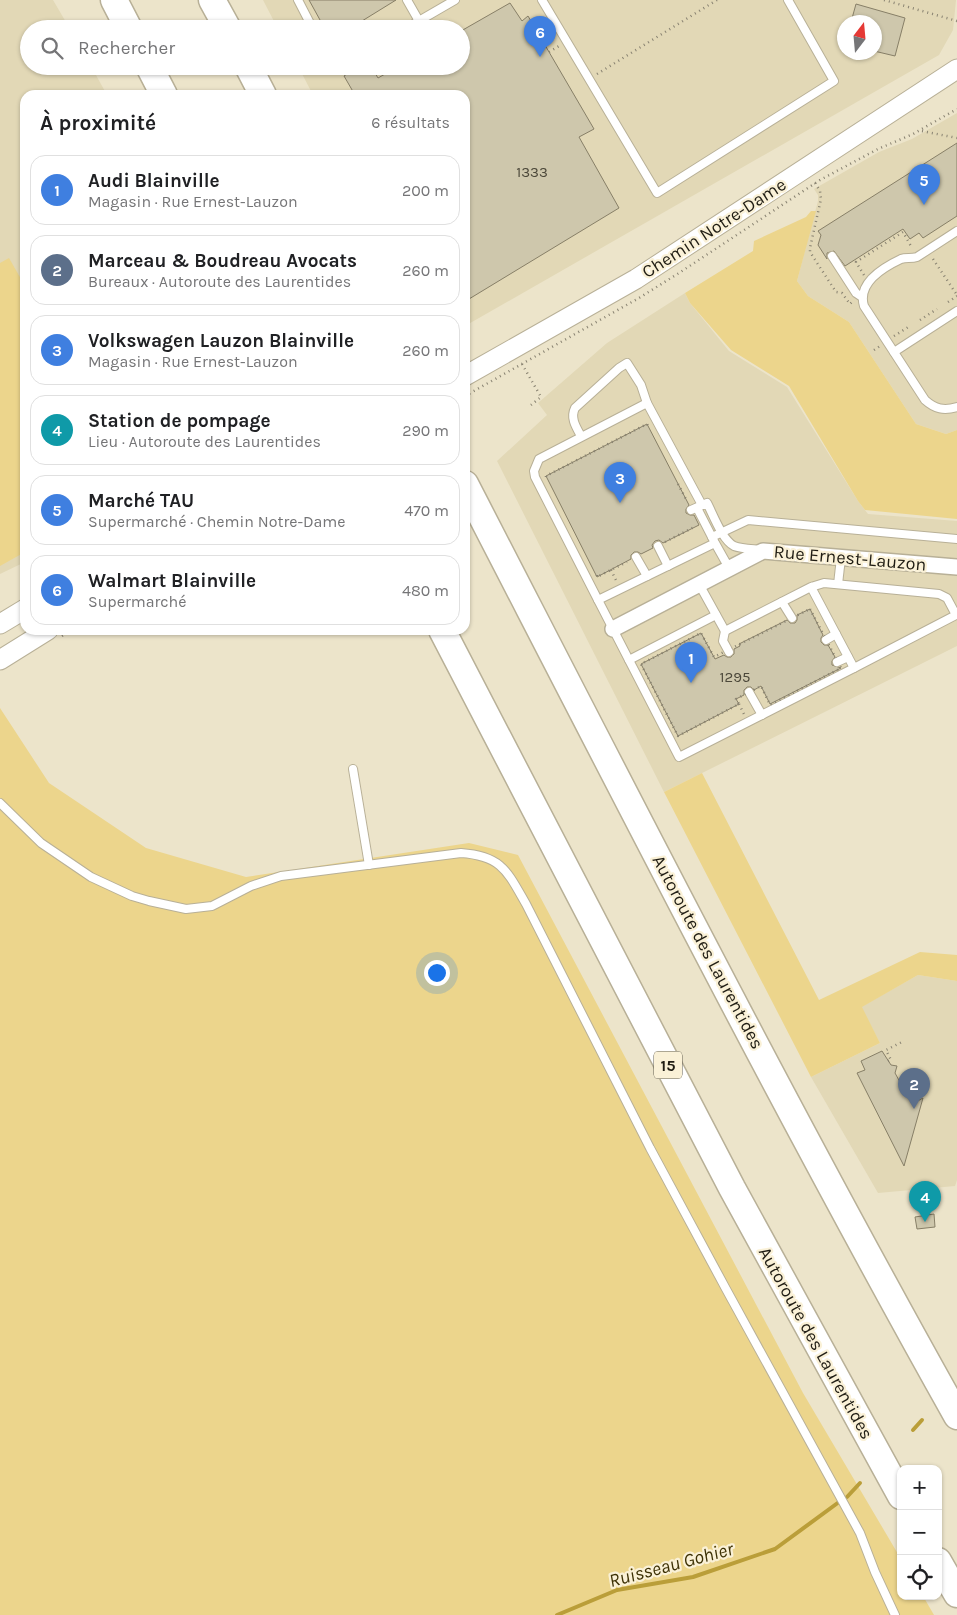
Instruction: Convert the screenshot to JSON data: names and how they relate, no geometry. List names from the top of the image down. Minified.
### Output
{"streets":{"highway":["Autoroute des Laurentides","15"],"street":["Chemin Notre-Dame","Rue Ernest-Lauzon"]},"water":["Ruisseau Gohier"],"house_numbers":["1333","1295"],"north":"top","page":{"pins":["6","5","3","1","2","4"],"search":"Rechercher","heading":["À proximité","6 résultats"],"list":[{"mark":"1","name":"Audi Blainville","note":"Magasin · Rue Ernest-Lauzon","value":"200 m"},{"mark":"2","name":"Marceau & Boudreau Avocats","note":"Bureaux · Autoroute des Laurentides","value":"260 m"},{"mark":"3","name":"Volkswagen Lauzon Blainville","note":"Magasin · Rue Ernest-Lauzon","value":"260 m"},{"mark":"4","name":"Station de pompage","note":"Lieu · Autoroute des Laurentides","value":"290 m"},{"mark":"5","name":"Marché TAU","note":"Supermarché · Chemin Notre-Dame","value":"470 m"},{"mark":"6","name":"Walmart Blainville","note":"Supermarché","value":"480 m"}],"map_buttons":["+","−"]}}
